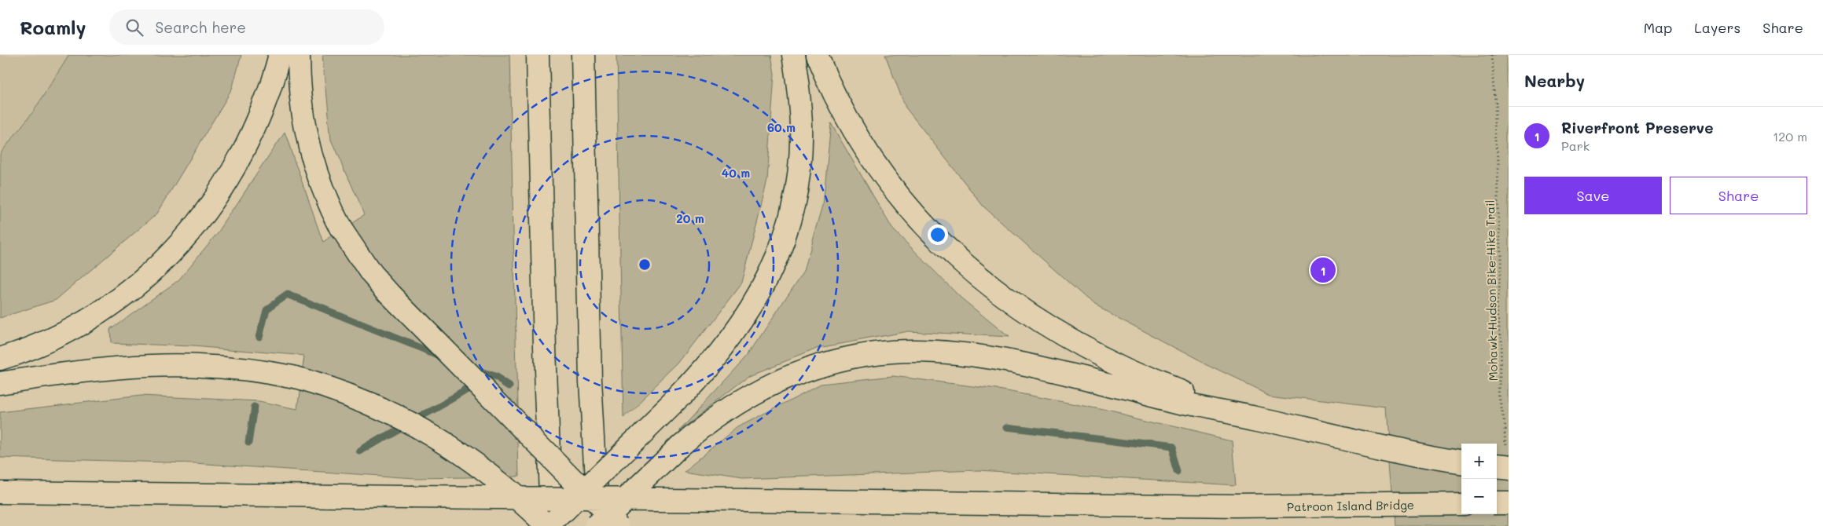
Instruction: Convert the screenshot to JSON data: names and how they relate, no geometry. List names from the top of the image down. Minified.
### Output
{"streets":{"highway":["Patroon Island Bridge"],"path":["Mohawk-Hudson Bike-Hike Trail"]},"page":{"header":"Roamly","search":"Search here","nav":["Map","Layers","Share"],"heading":"Nearby","list":[{"mark":"1","name":"Riverfront Preserve","note":"Park","value":"120 m"}],"buttons":["Save","Share"],"pins":"1","map_buttons":["+","−"]},"rings":["60 m","40 m","20 m"]}
